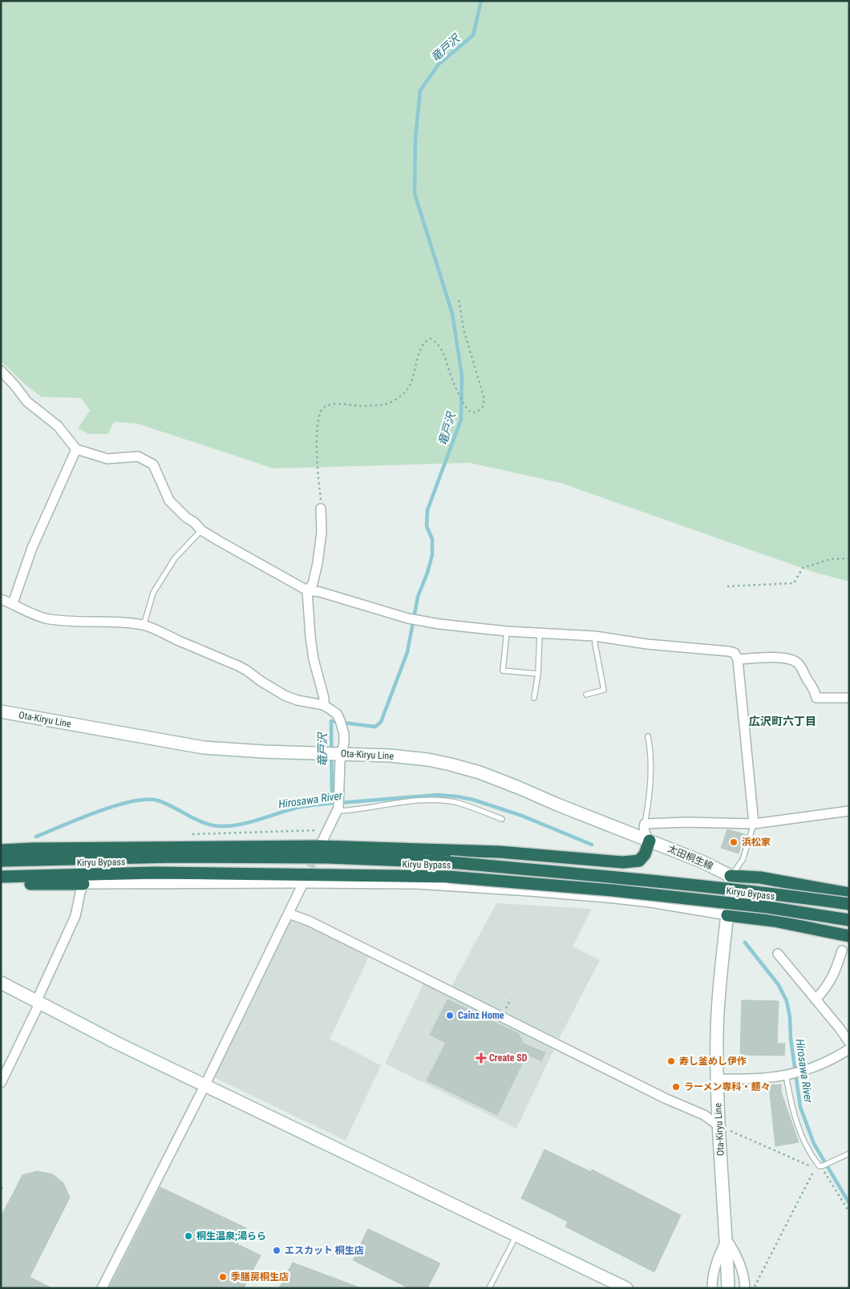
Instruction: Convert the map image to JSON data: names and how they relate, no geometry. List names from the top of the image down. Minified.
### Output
{"streets":{"highway":["Kiryu Bypass"],"main road":["Ota-Kiryu Line","太田桐生線"]},"crossings":[["Ota-Kiryu Line","太田桐生線"]],"districts":["広沢町六丁目"],"water":["竜戸沢","Hirosawa River"],"places":{"other":["浜松家","Cainz Home","寿し釜めし伊作","ラーメン専科・麺々","桐生温泉;湯らら","エスカット 桐生店","季膳房桐生店"],"health":["Create SD"]}}
